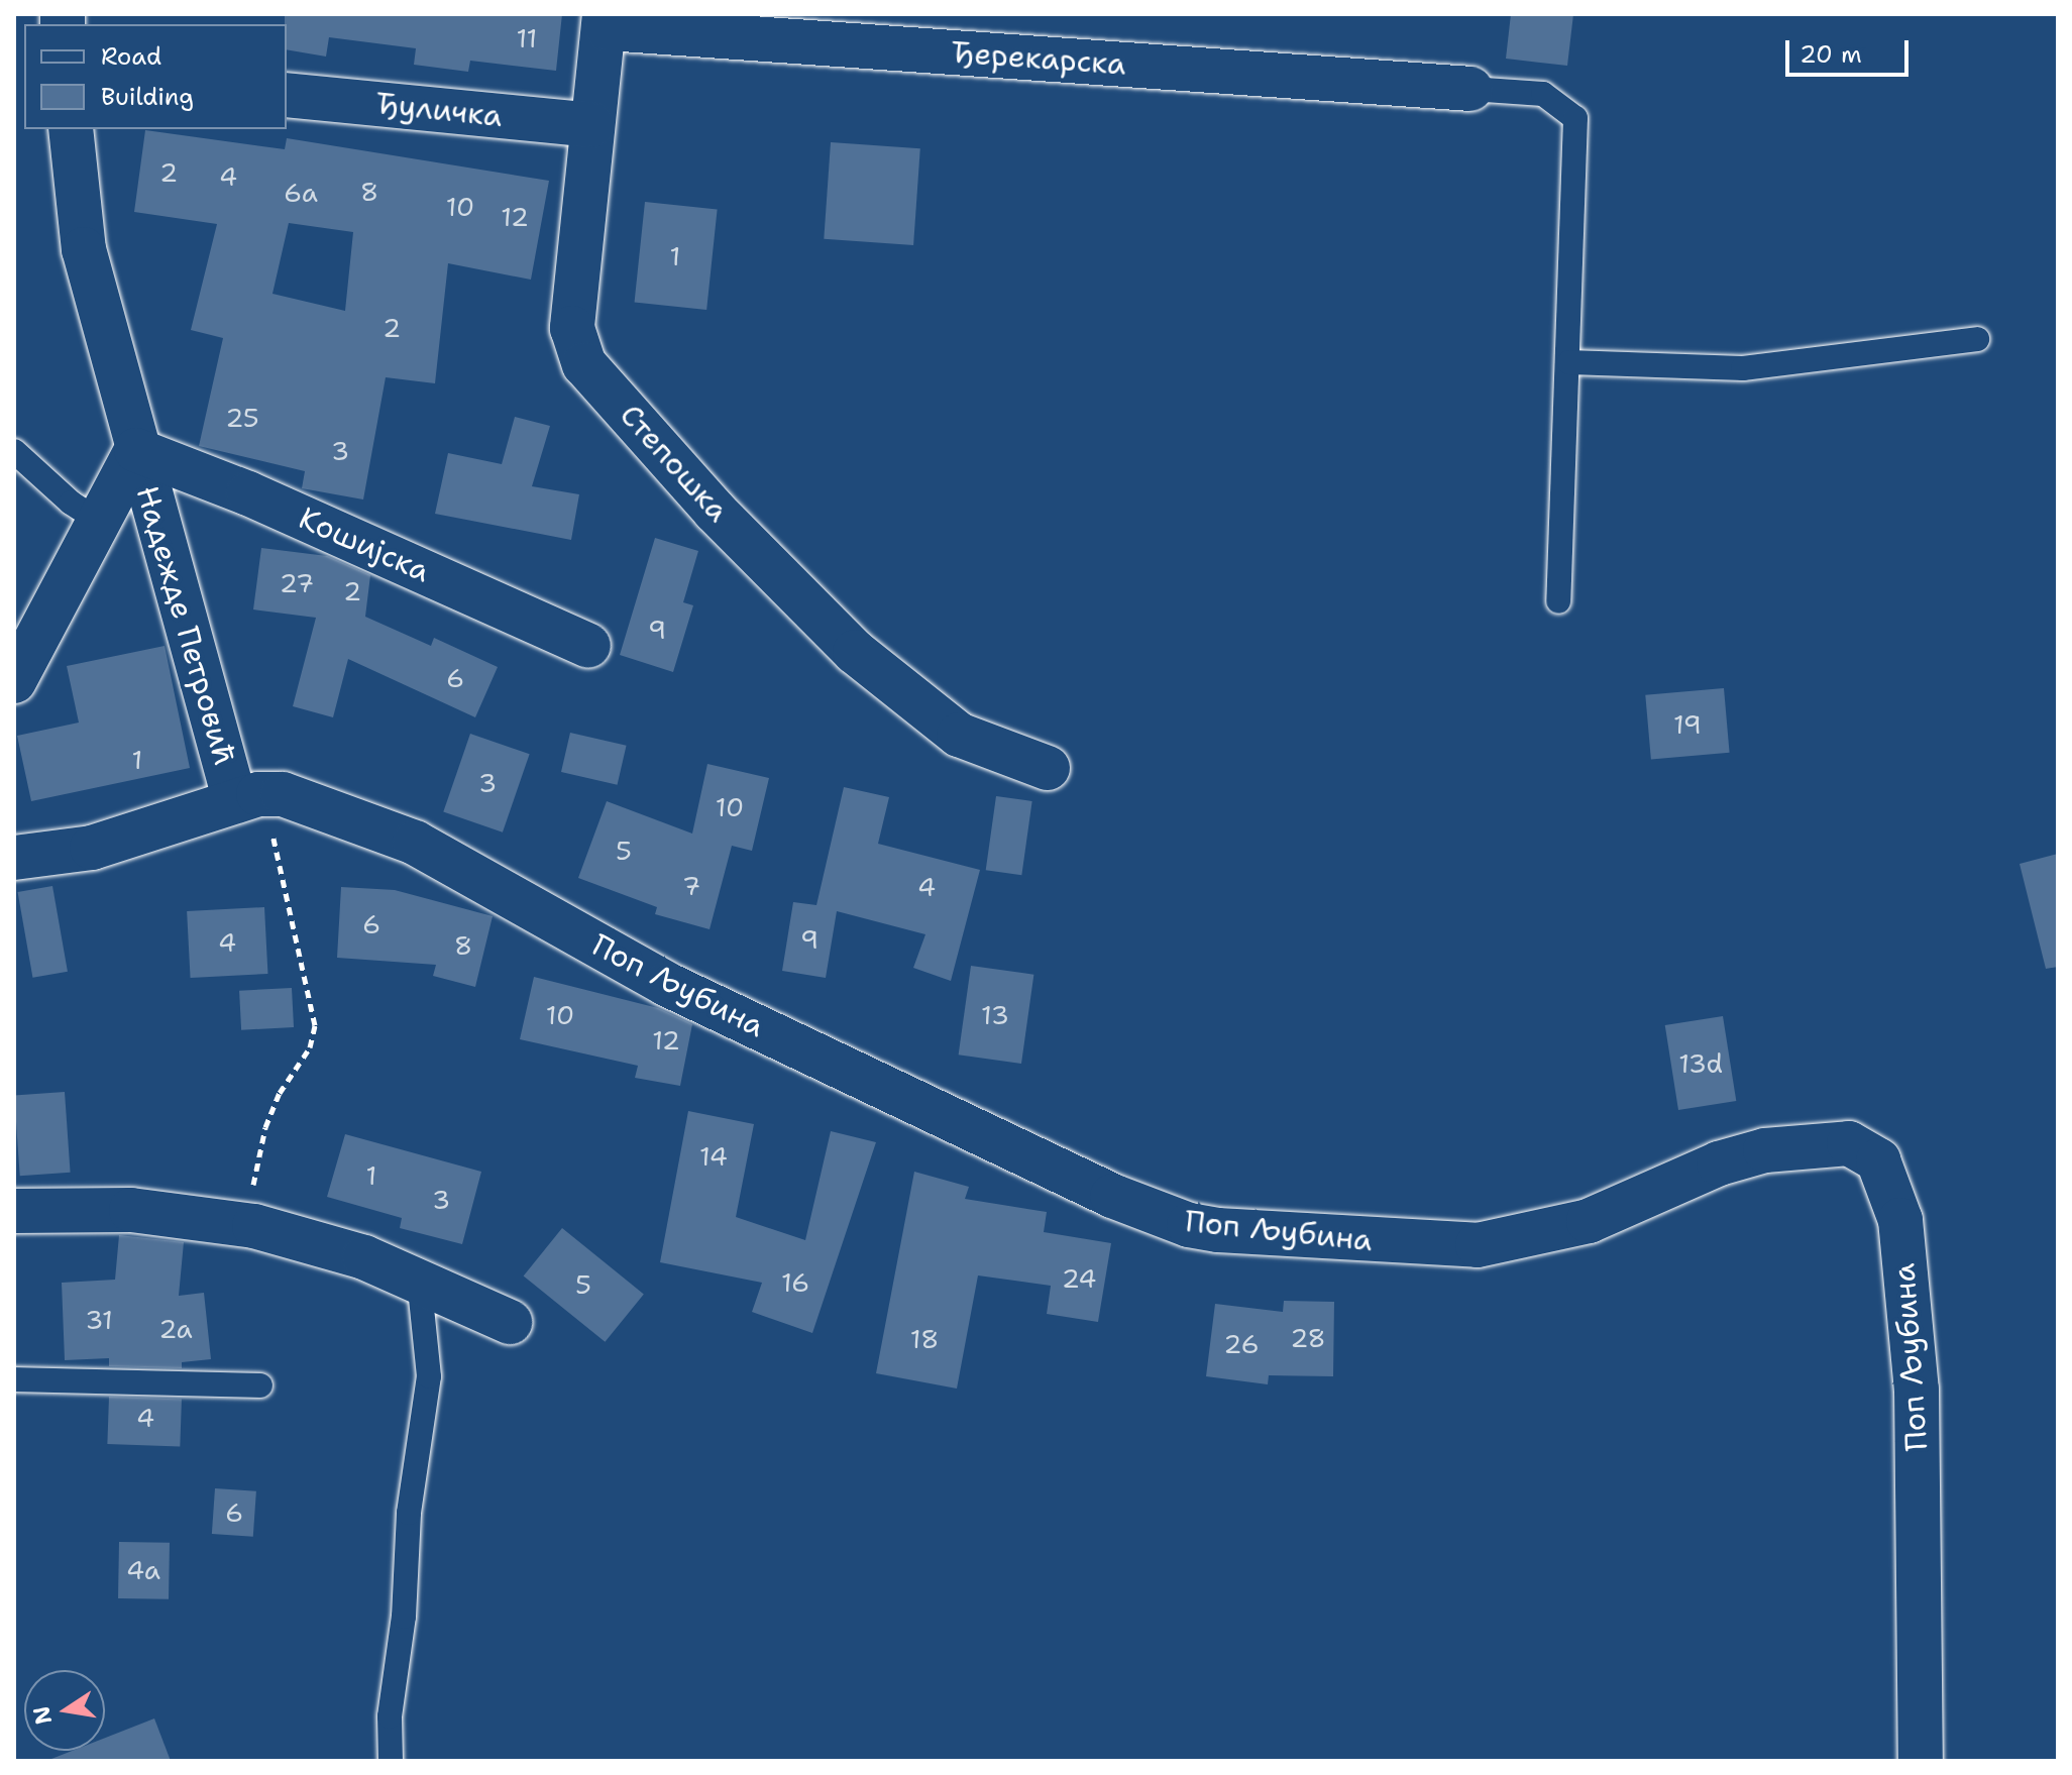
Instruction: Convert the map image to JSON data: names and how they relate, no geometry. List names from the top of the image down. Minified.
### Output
{"streets":{"street":["Ђерекарска","Ђуличка","Степошка","Кошијска","Надежде Петровић","Поп Љубина"]},"crossings":[["Ђерекарска","Степошка"],["Ђуличка","Степошка"],["Кошијска","Надежде Петровић"],["Надежде Петровић","Поп Љубина"]],"house_numbers":["11","2","4","8","6a","10","12","1","2","25","3","27","2","9","6","19","1","3","10","5","7","4","6","9","4","8","10","13","12","13d","14","1","3","24","16","5","31","2a","28","18","26","4","6","4a"],"legend":["Road","Building"],"scale_bar":"20 m","north":"left"}
